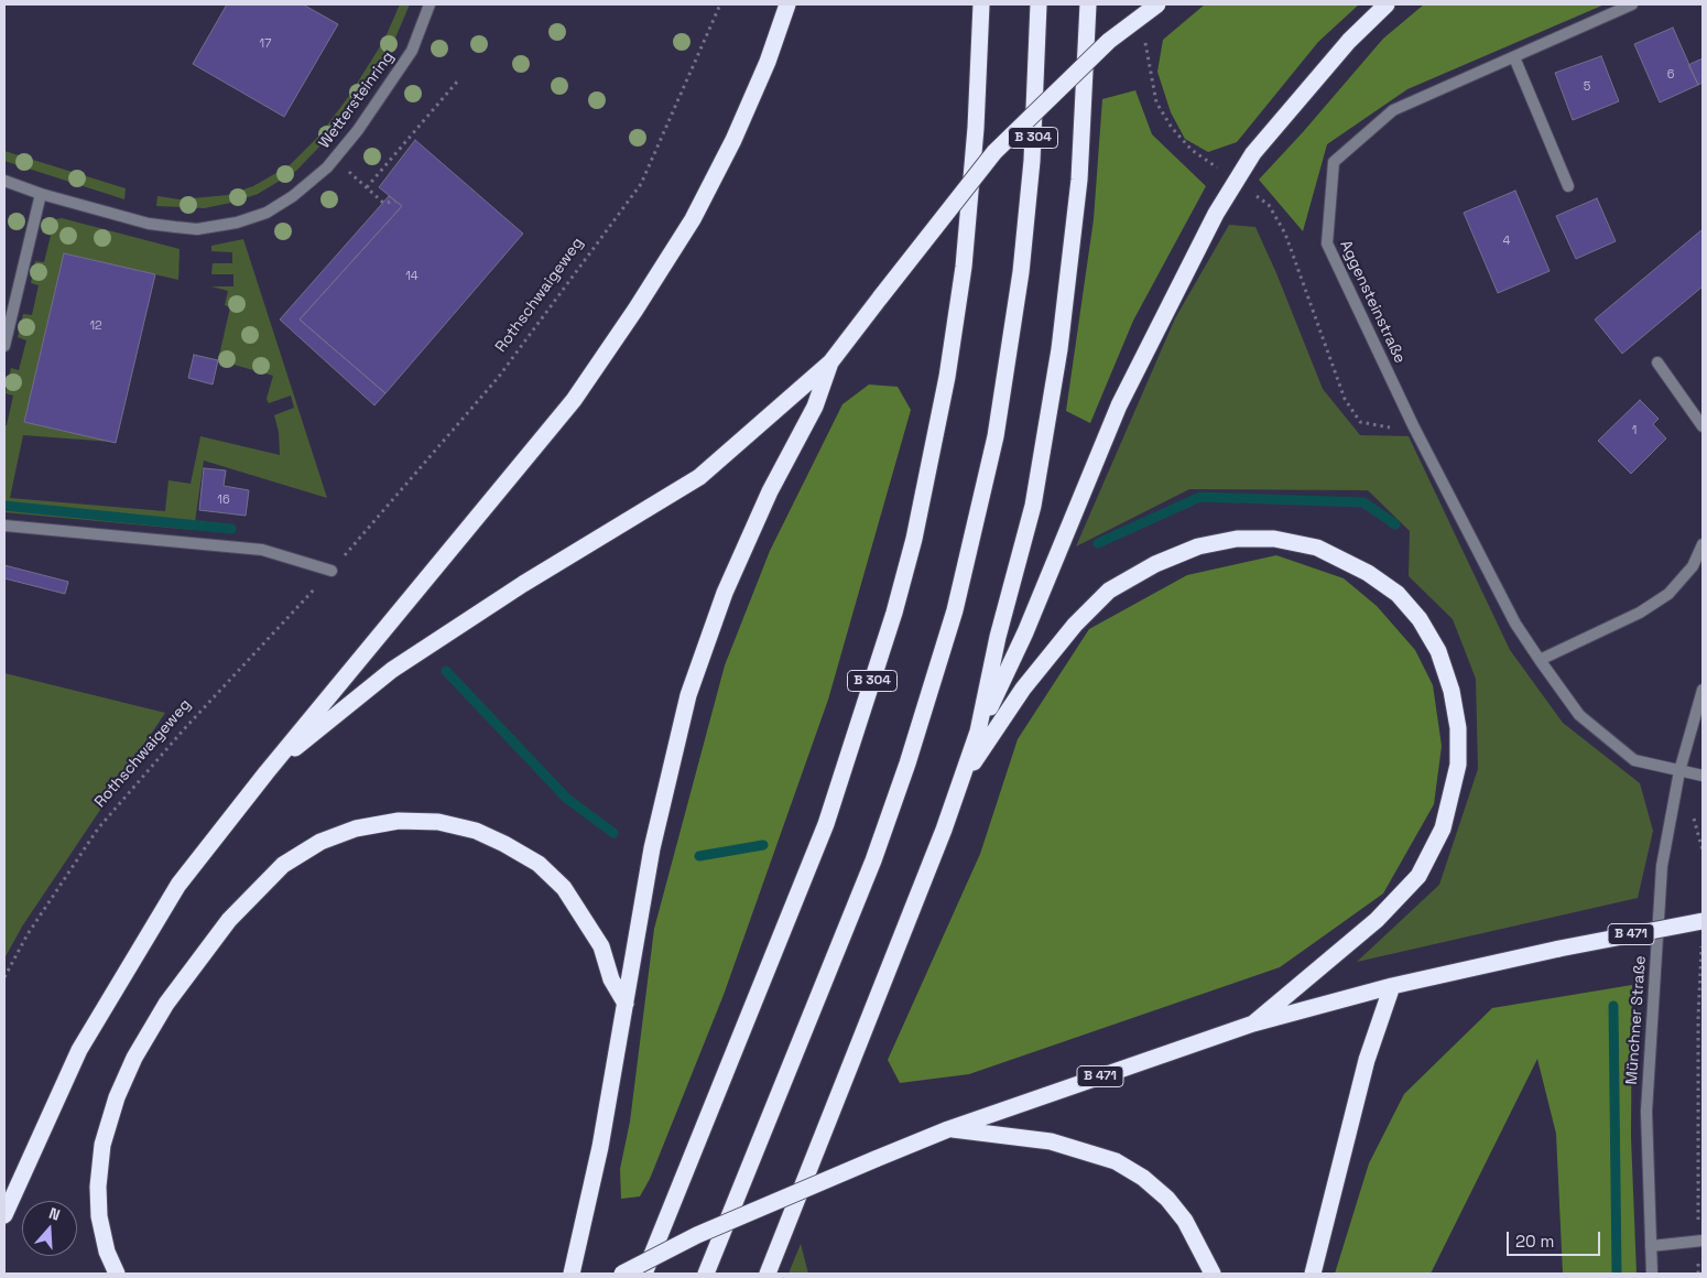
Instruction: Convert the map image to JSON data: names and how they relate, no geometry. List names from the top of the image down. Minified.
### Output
{"streets":{"highway":["B 304","B 471"],"street":["Wettersteinring","Aggensteinstraße","Münchner Straße"],"path":["Rothschwaigeweg"]},"crossings":[["Aggensteinstraße","Münchner Straße"]],"house_numbers":["17","6","5","4","14","12","1","16"],"scale_bar":"20 m","north":"top"}
